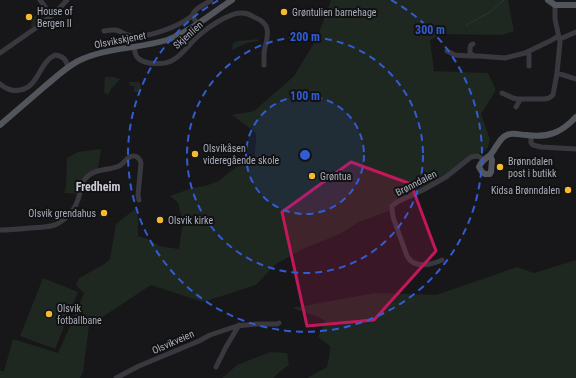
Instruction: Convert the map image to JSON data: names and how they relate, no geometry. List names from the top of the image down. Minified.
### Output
{"streets":{"main road":["Olsvikskjenet"],"street":["Skjenlien","Brønndalen","Olsvikveien"]},"crossings":[["Skjenlien","Olsvikskjenet"]],"districts":["Fredheim"],"places":["Grøntulien barnehage","House of Bergen II","Olsvikåsen videregående skole","Brønndalen post i butikk","Grøntua","Kidsa Brønndalen","Olsvik grendahus","Olsvik kirke","Olsvik fotballbane"],"rings":["300 m","200 m","100 m"]}
